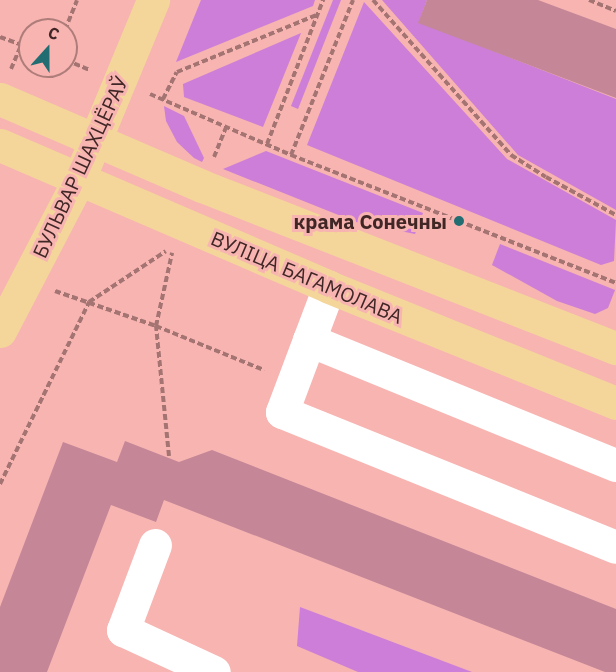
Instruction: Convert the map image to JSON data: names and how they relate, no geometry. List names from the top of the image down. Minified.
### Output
{"streets":{"main road":["БУЛЬВАР ШАХЦЁРАЎ","ВУЛІЦА БАГАМОЛАВА"]},"crossings":[["БУЛЬВАР ШАХЦЁРАЎ","ВУЛІЦА БАГАМОЛАВА"]],"places":["крама Сонечны"],"north":"top"}
